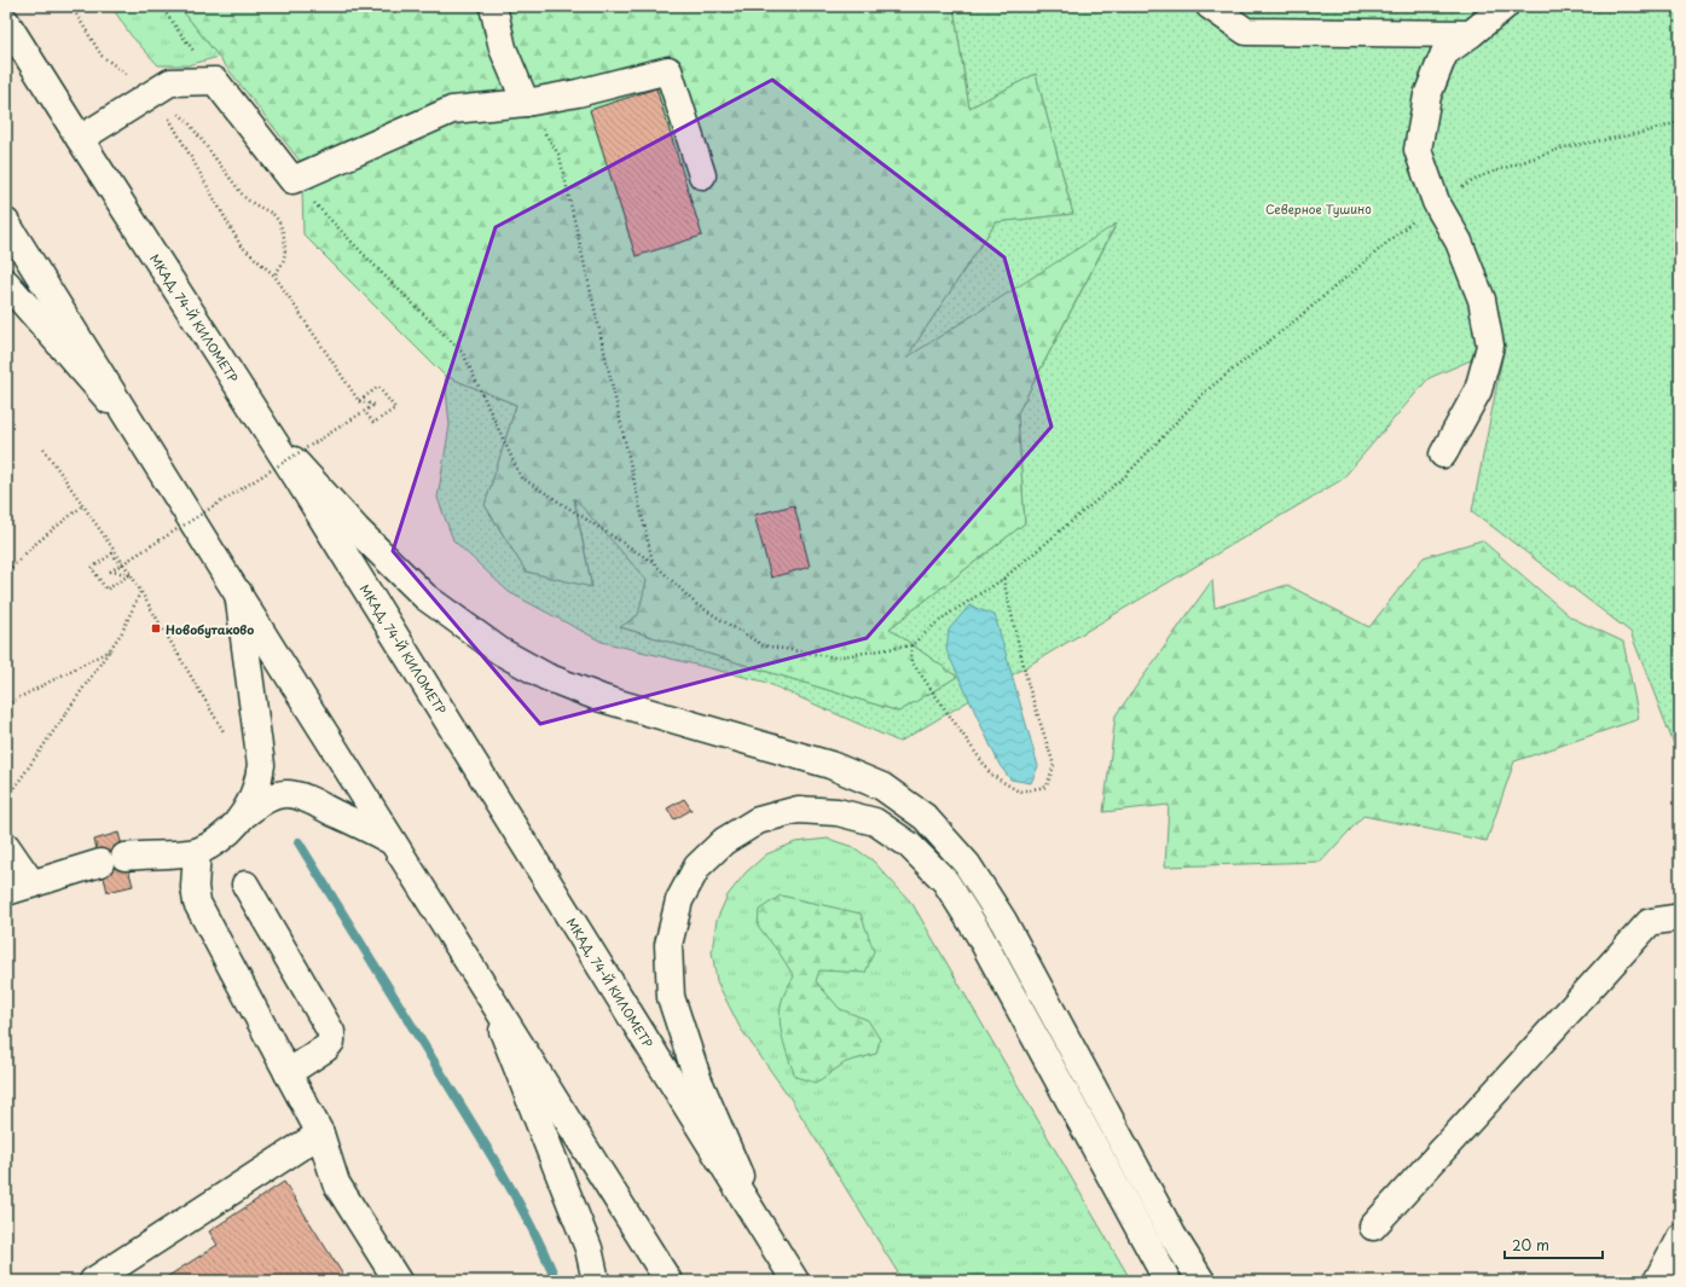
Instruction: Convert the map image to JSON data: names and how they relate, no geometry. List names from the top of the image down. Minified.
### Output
{"streets":{"main road":["МКАД, 74-Й КИЛОМЕТР"]},"parks":["Северное Тушино"],"places":{"transit":["Новобутаково"]},"scale_bar":"20 m"}
